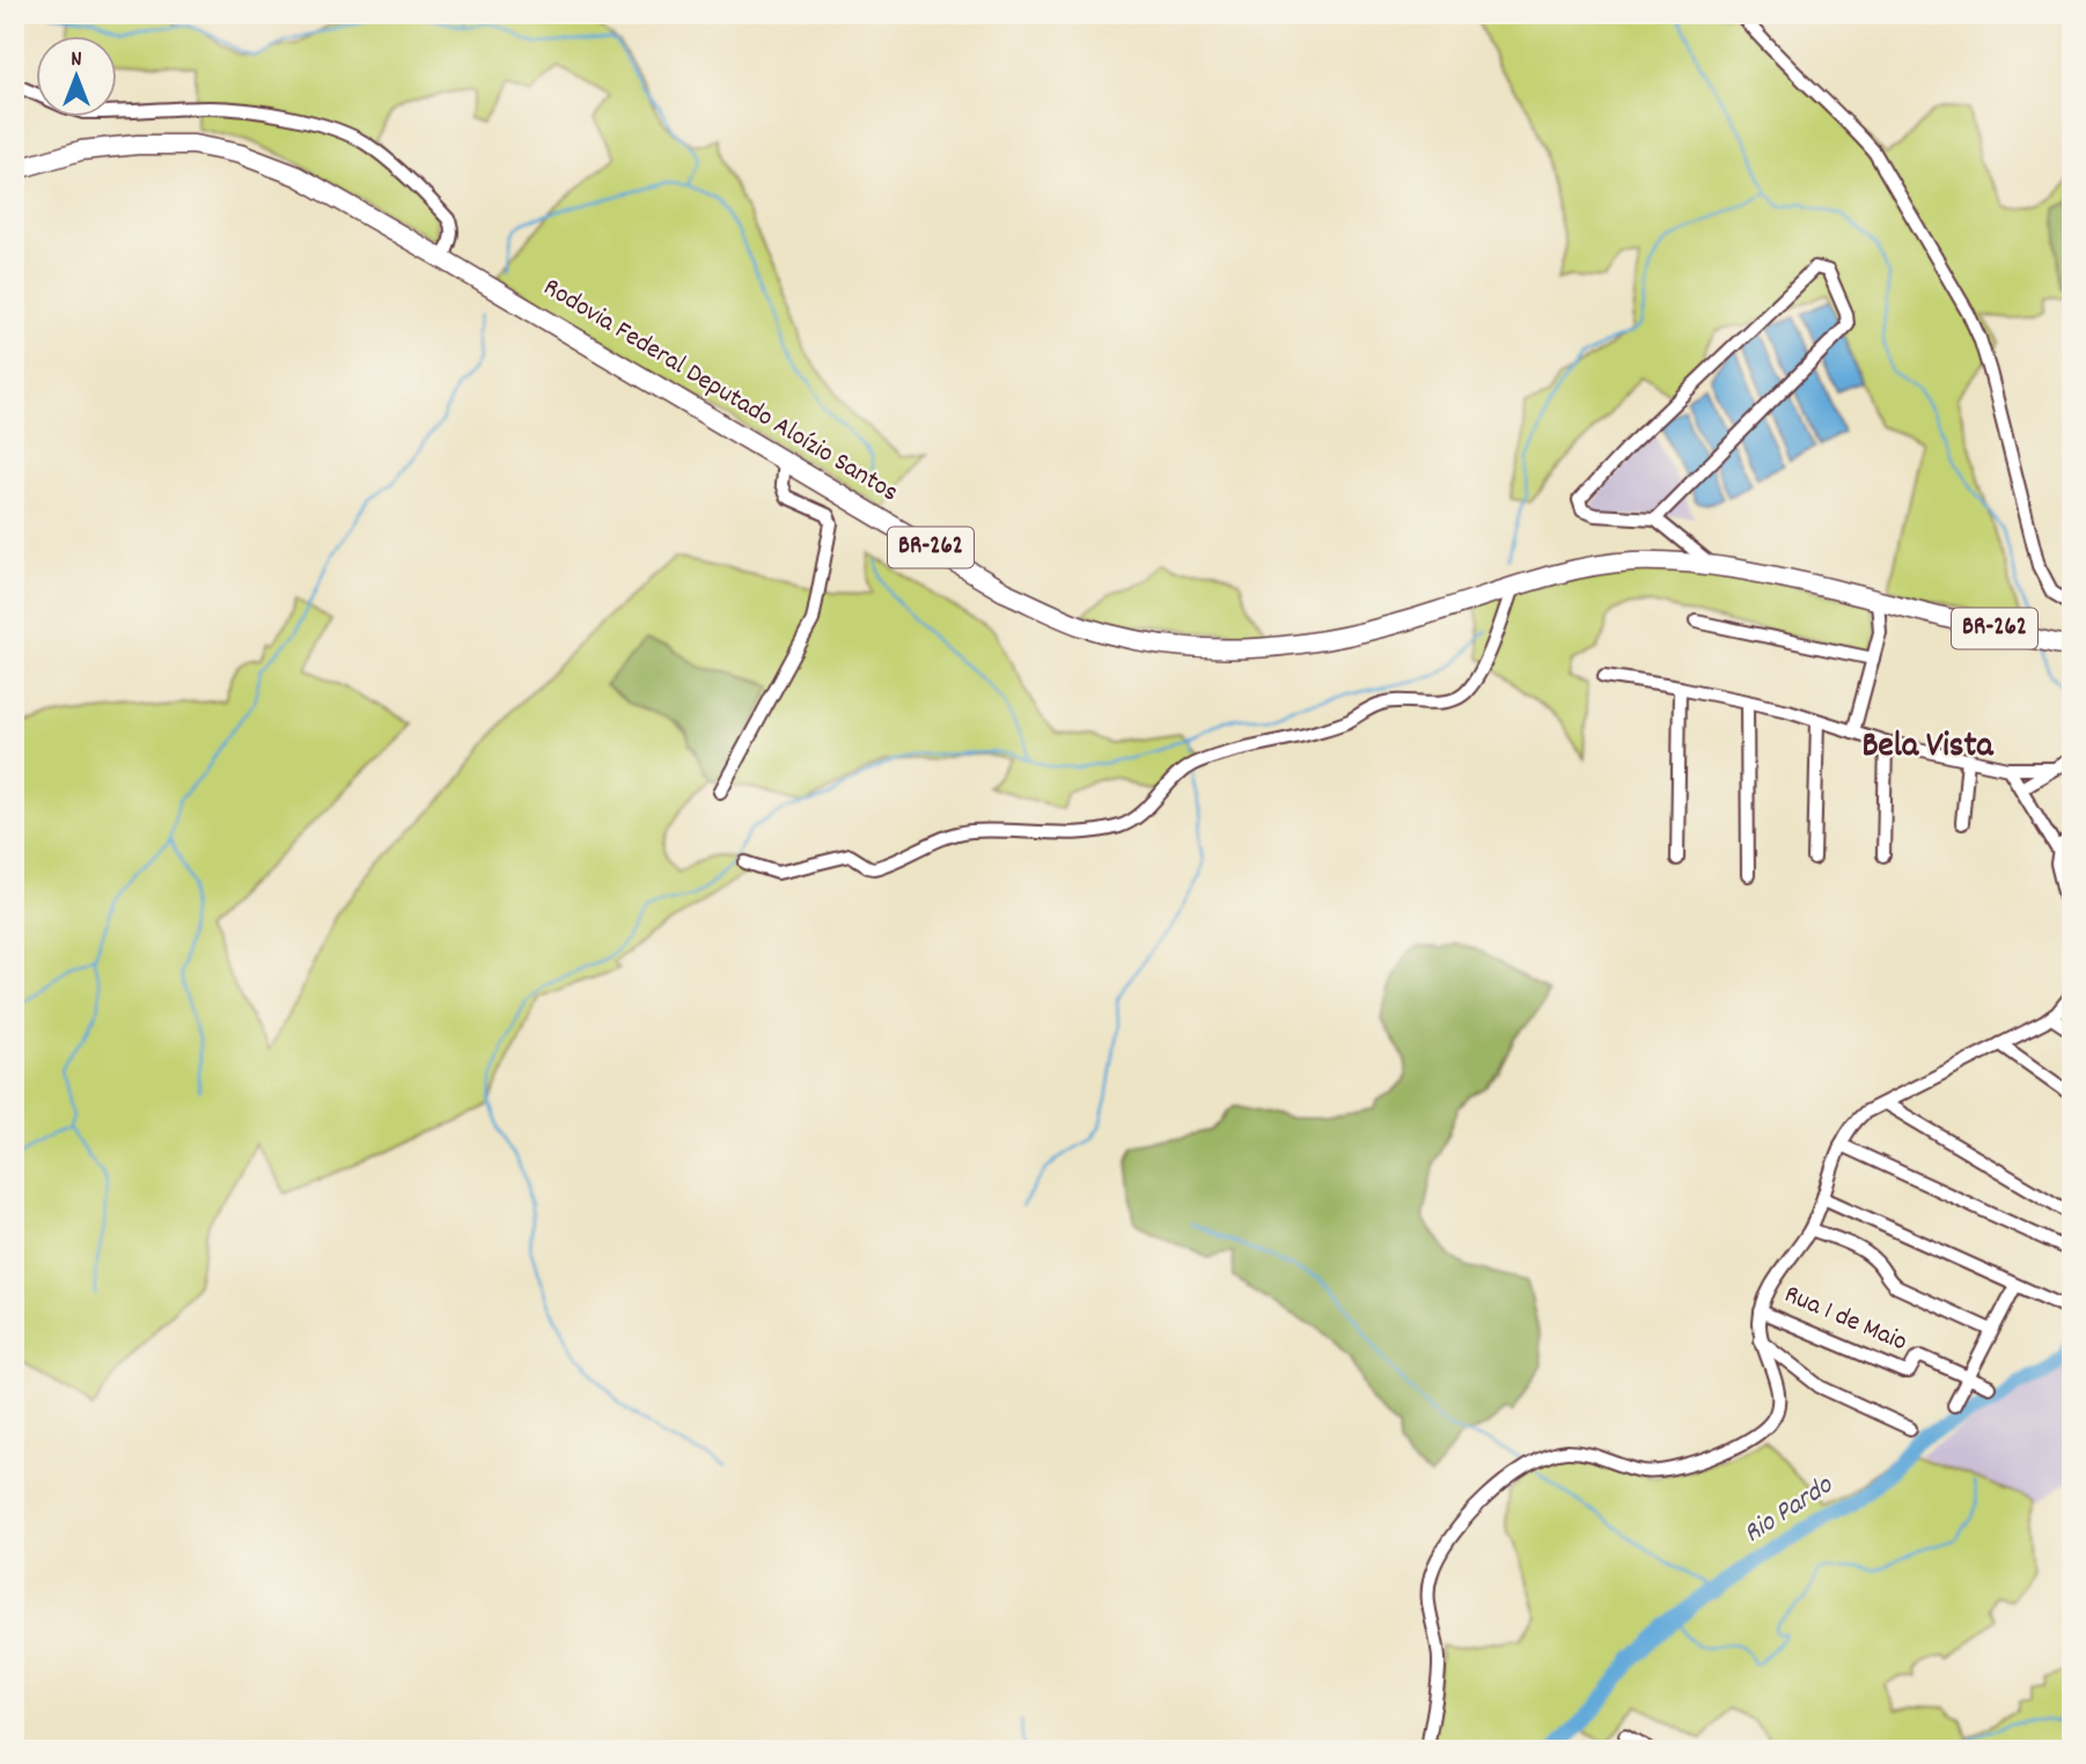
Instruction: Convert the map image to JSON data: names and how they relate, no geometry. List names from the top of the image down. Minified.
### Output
{"streets":{"highway":["Rodovia Federal Deputado Aloízio Santos","BR-262"],"street":["Rua 1 de Maio"]},"districts":["Bela Vista"],"water":["Rio Pardo"],"north":"top"}
